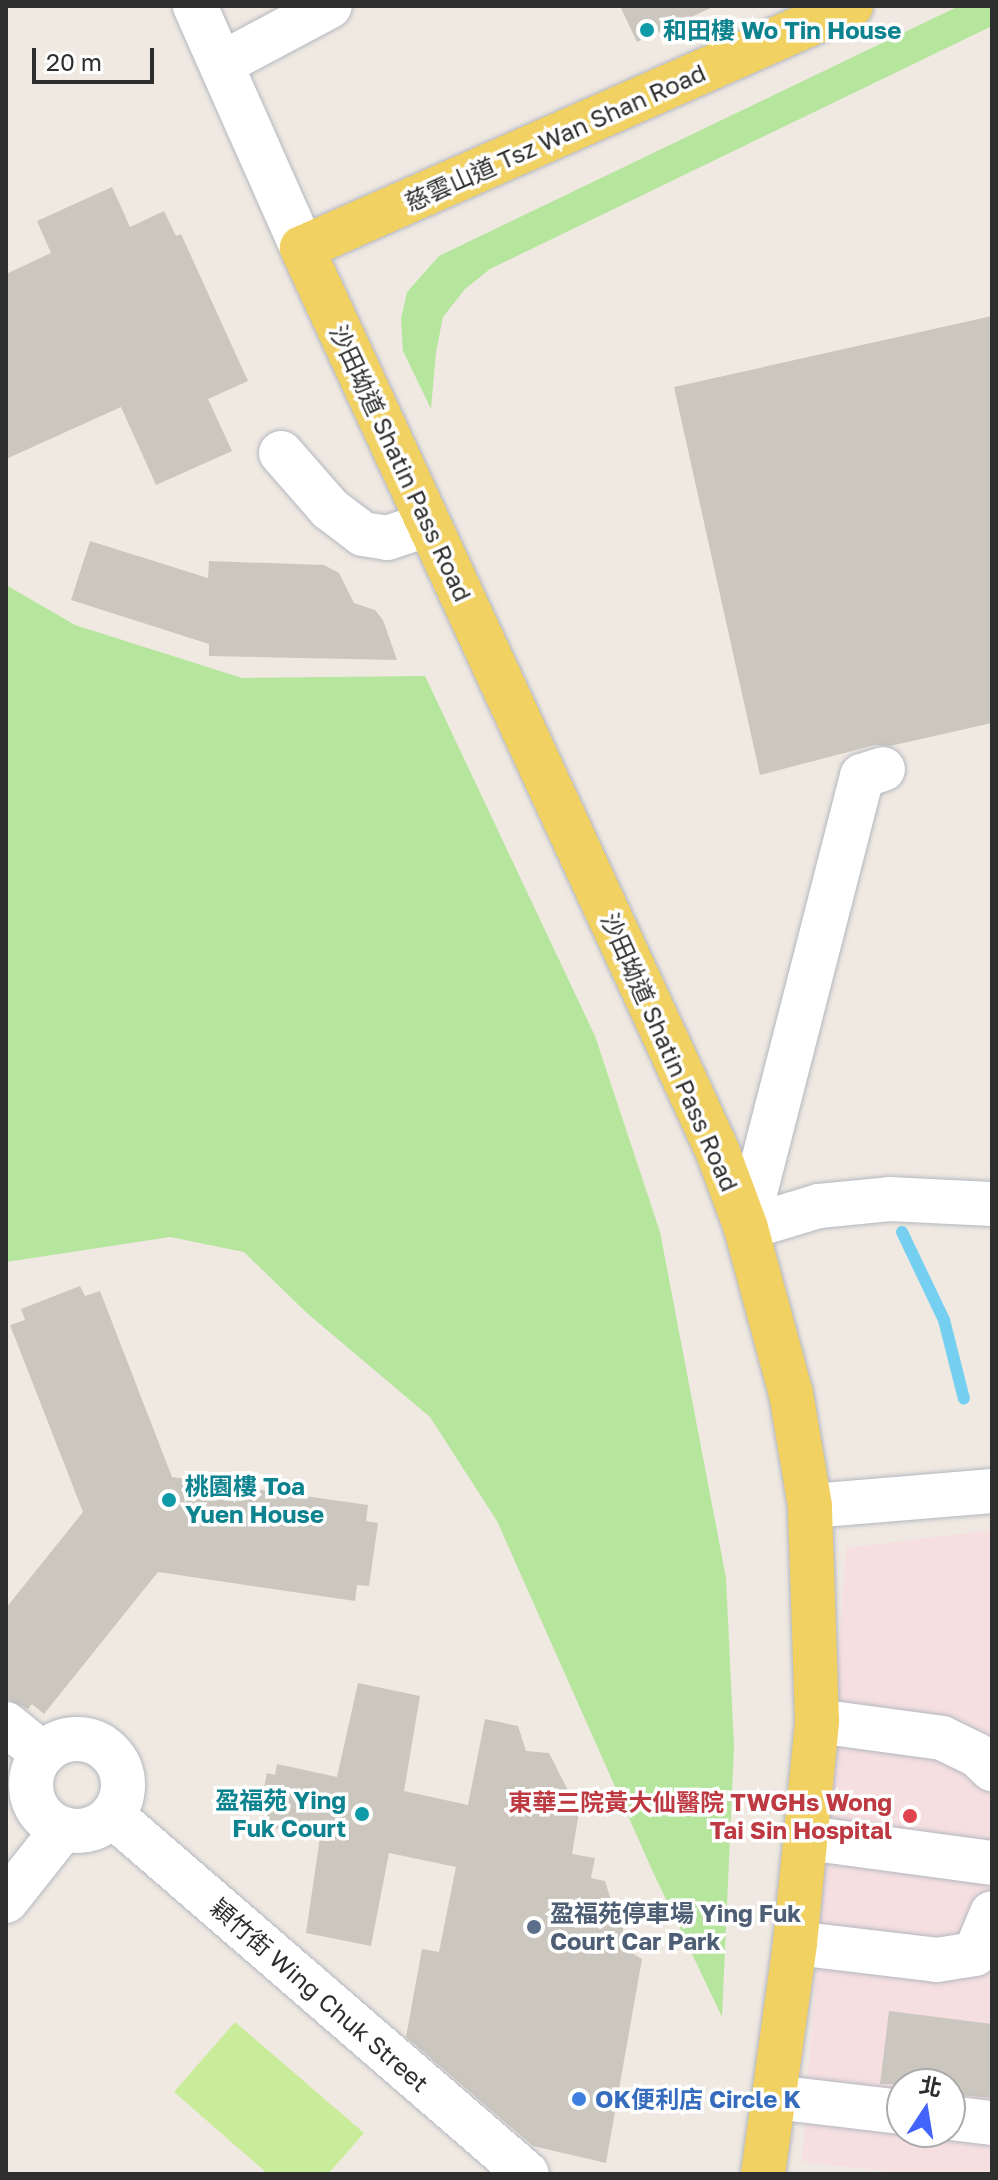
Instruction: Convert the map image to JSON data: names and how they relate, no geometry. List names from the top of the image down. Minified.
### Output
{"streets":{"main road":["慈雲山道 Tsz Wan Shan Road","沙田坳道 Shatin Pass Road"],"street":["穎竹街 Wing Chuk Street"]},"crossings":[["慈雲山道 Tsz Wan Shan Road","沙田坳道 Shatin Pass Road"]],"places":["和田樓 Wo Tin House","桃園樓 Toa Yuen House","盈福苑 Ying Fuk Court","東華三院黃大仙醫院 TWGHs Wong Tai Sin Hospital","盈福苑停車場 Ying Fuk Court Car Park","OK便利店 Circle K"],"scale_bar":"20 m","north":"top"}
